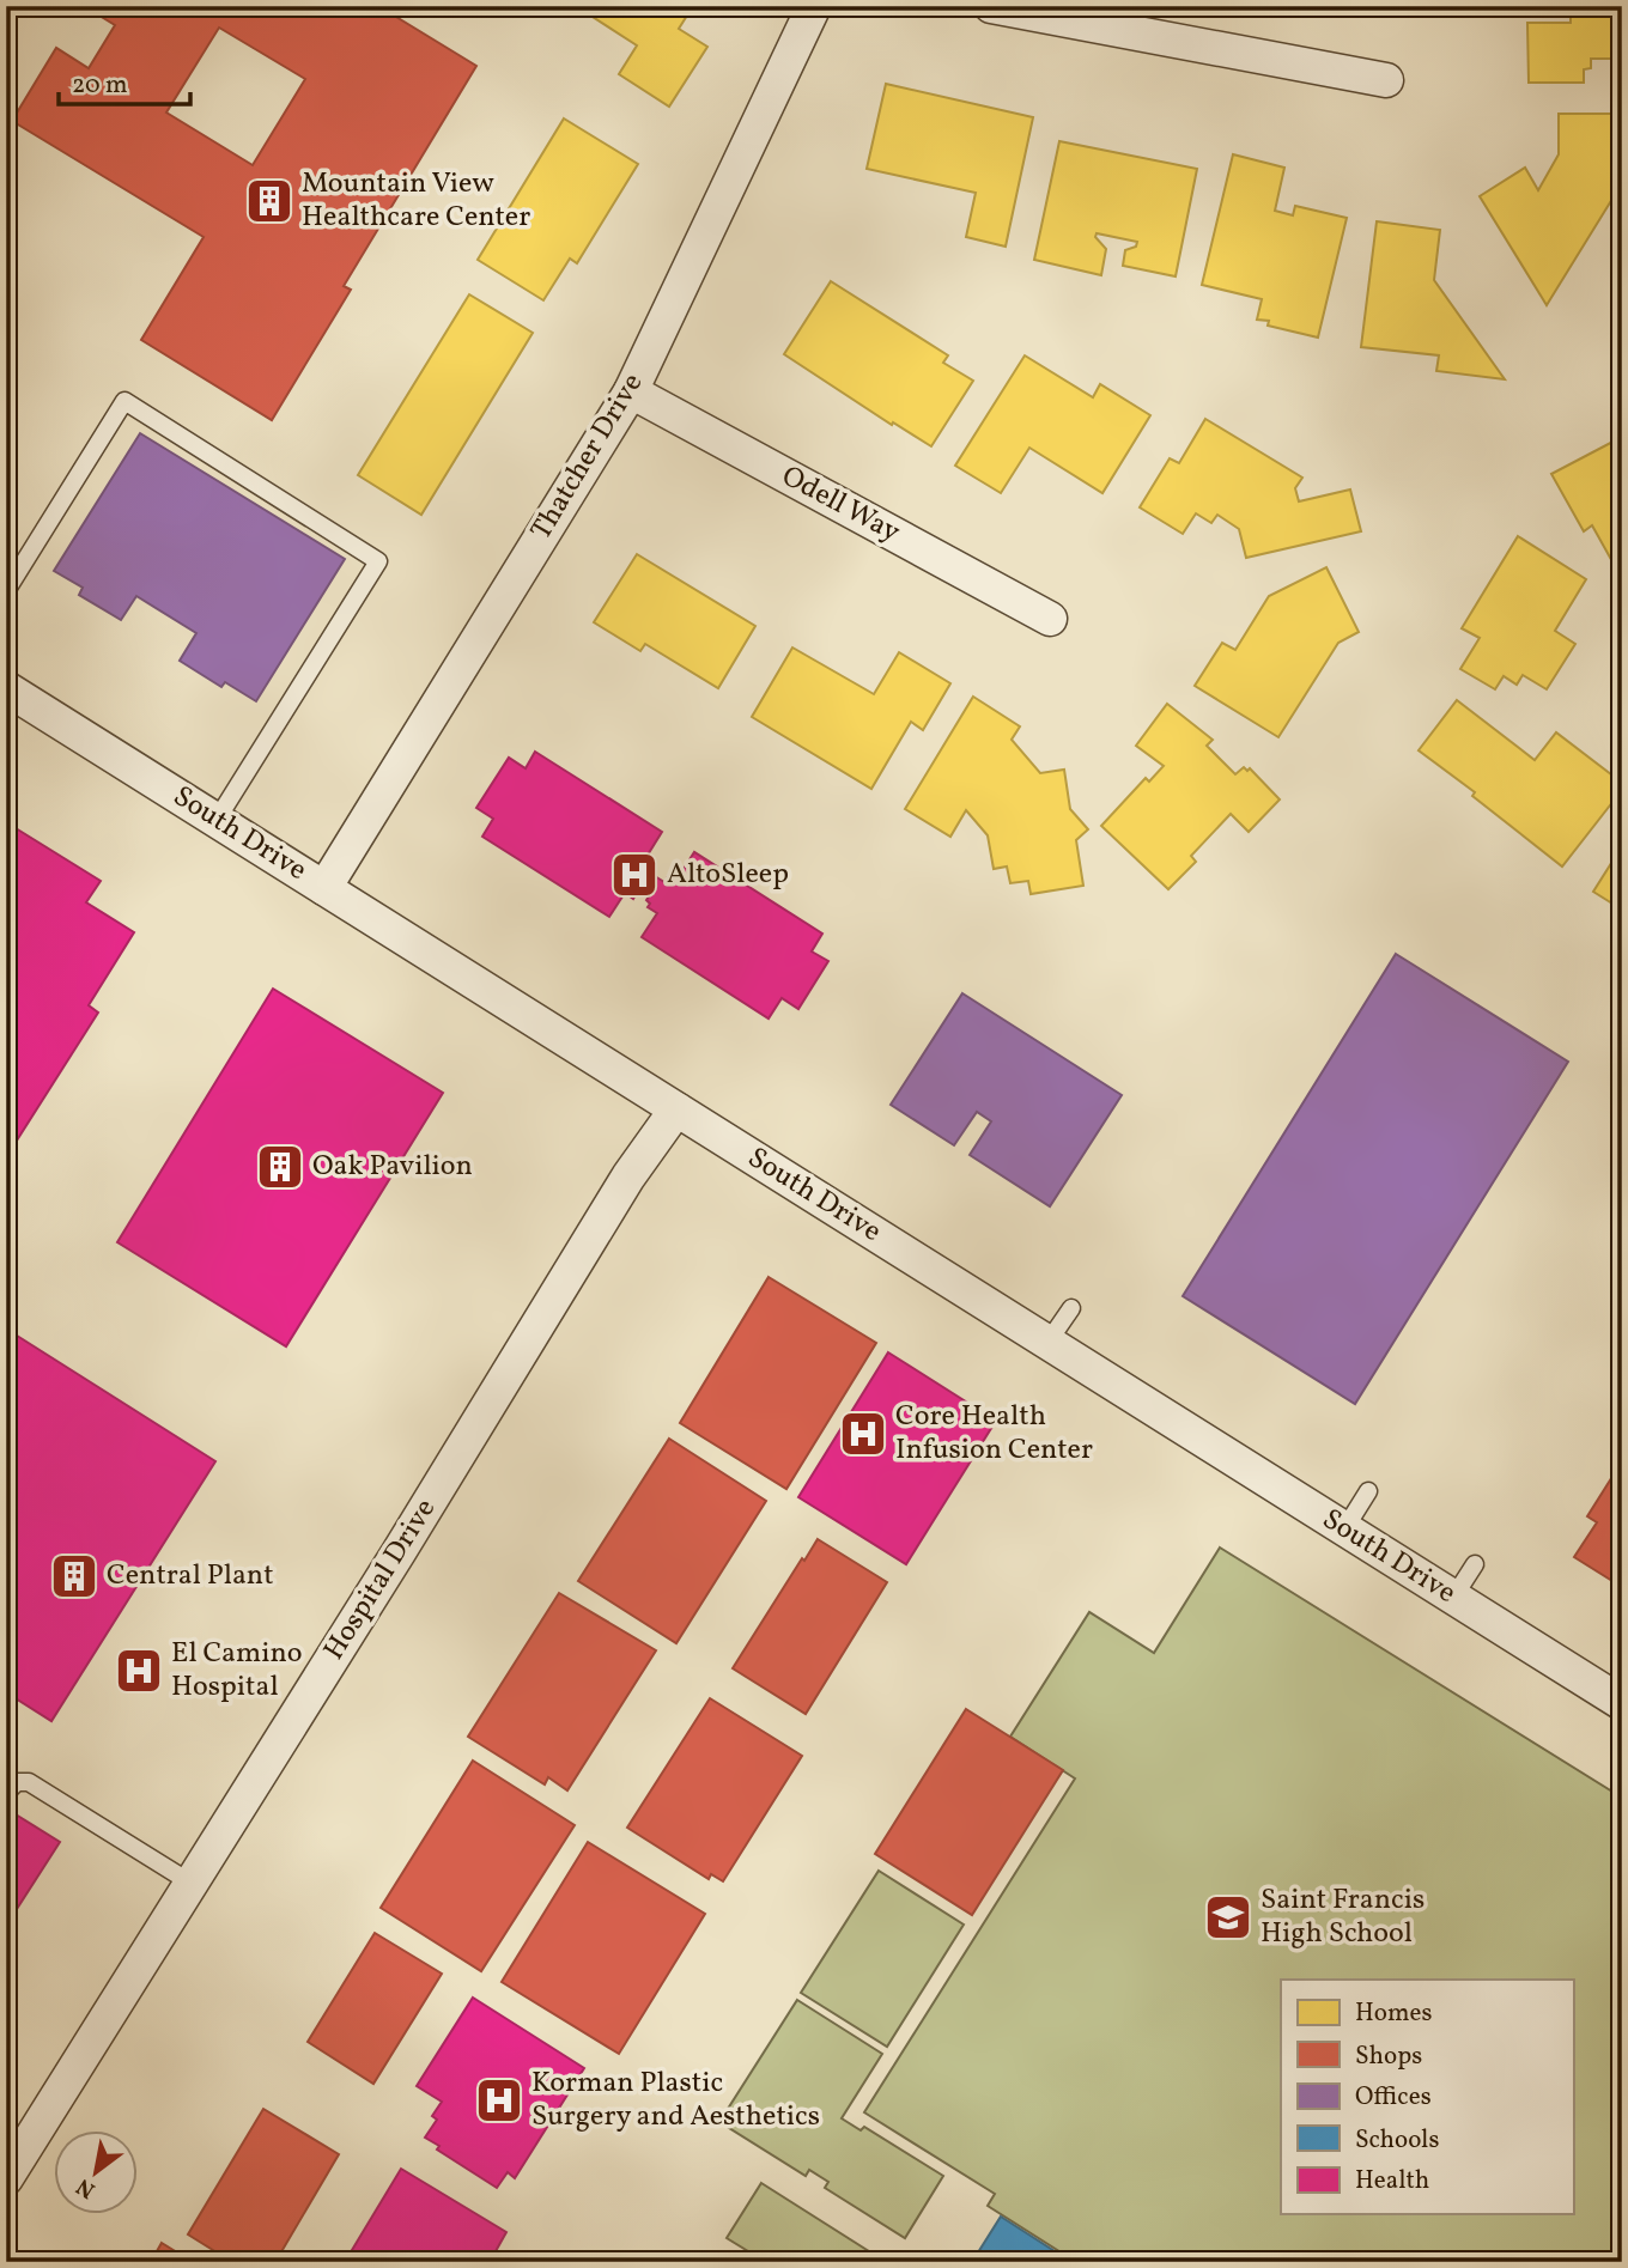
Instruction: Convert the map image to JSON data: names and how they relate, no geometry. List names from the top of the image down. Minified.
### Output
{"streets":{"street":["Thatcher Drive","Odell Way","South Drive","Hospital Drive"]},"crossings":[["Thatcher Drive","Odell Way"],["Thatcher Drive","South Drive"],["South Drive","Hospital Drive"]],"places":{"building":["Mountain View Healthcare Center","Oak Pavilion","Central Plant"],"hospital":["AltoSleep","Core Health Infusion Center","El Camino Hospital","Korman Plastic Surgery and Aesthetics"],"school or university":["Saint Francis High School"]},"legend":["Homes","Shops","Offices","Schools","Health"],"scale_bar":"20 m","north":"bottom left"}
